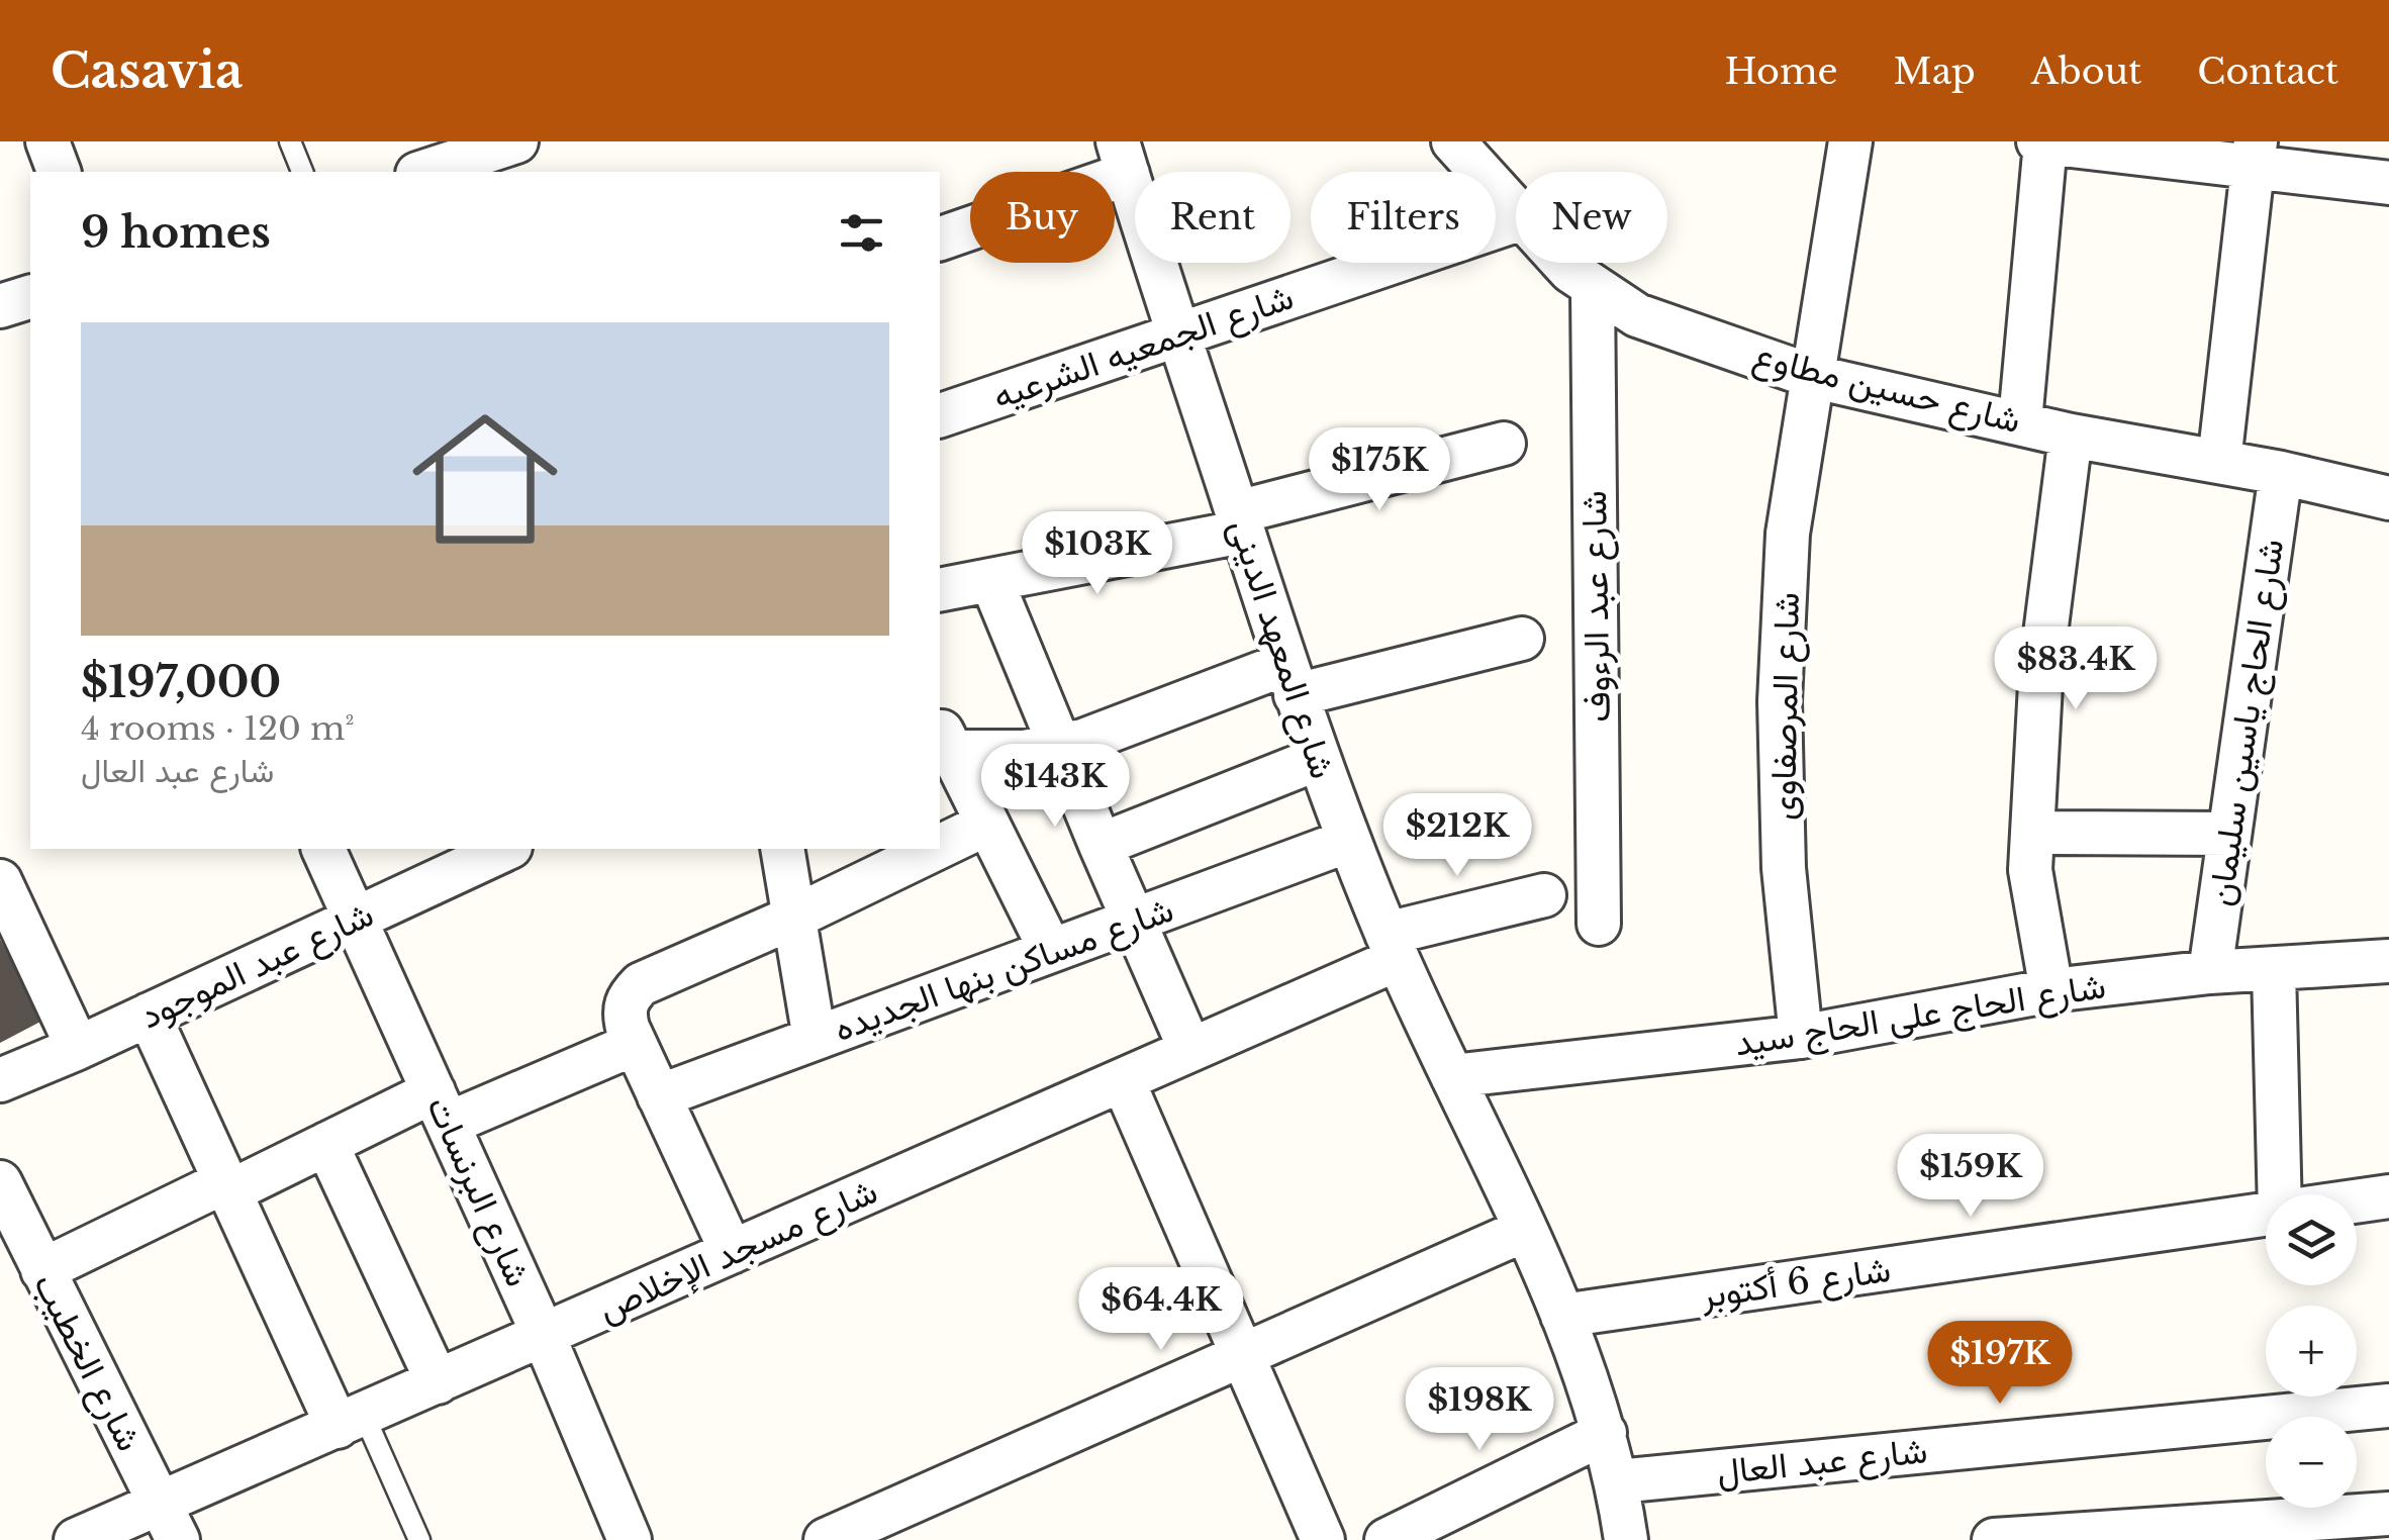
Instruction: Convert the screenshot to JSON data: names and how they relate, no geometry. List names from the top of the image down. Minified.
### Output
{"streets":{"street":["شارع الجمعيه الشرعيه","شارع حسين مطاوع","شارع عبد الرءوف","شارع المعهد الدينى","شارع المرصفاوى","شارع الحاج ياسين سليمان","شارع عبد الموجود","شارع مساكن بنها الجديده","شارع الحاج على الحاج سيد","شارع البرنسات","شارع مسجد الإخلاص","شارع 6 أكتوبر","شارع الخطيب","شارع عبد العال"]},"crossings":[["شارع الجمعيه الشرعيه","شارع المعهد الدينى"],["شارع حسين مطاوع","شارع عبد الرءوف"],["شارع حسين مطاوع","شارع المرصفاوى"],["شارع حسين مطاوع","شارع الحاج ياسين سليمان"],["شارع المعهد الدينى","شارع مساكن بنها الجديده"],["شارع المعهد الدينى","شارع الحاج على الحاج سيد"],["شارع المعهد الدينى","شارع مسجد الإخلاص"],["شارع المعهد الدينى","شارع 6 أكتوبر"],["شارع المعهد الدينى","شارع عبد العال"],["شارع المرصفاوى","شارع الحاج على الحاج سيد"],["شارع الحاج ياسين سليمان","شارع الحاج على الحاج سيد"],["شارع عبد الموجود","شارع البرنسات"],["شارع البرنسات","شارع مسجد الإخلاص"],["شارع مسجد الإخلاص","شارع الخطيب"]],"page":{"header":"Casavia","nav":["Home","Map","About","Contact"],"chip":["Buy","Rent","Filters","New"],"heading":"9 homes","list":[{"name":"$197,000","note":"4 rooms · 120 m² · شارع عبد العال"}],"price":["$175K","$103K","$83.4K","$143K","$212K","$159K","$64.4K","$197K","$198K"],"map_buttons":["+","−"]}}
